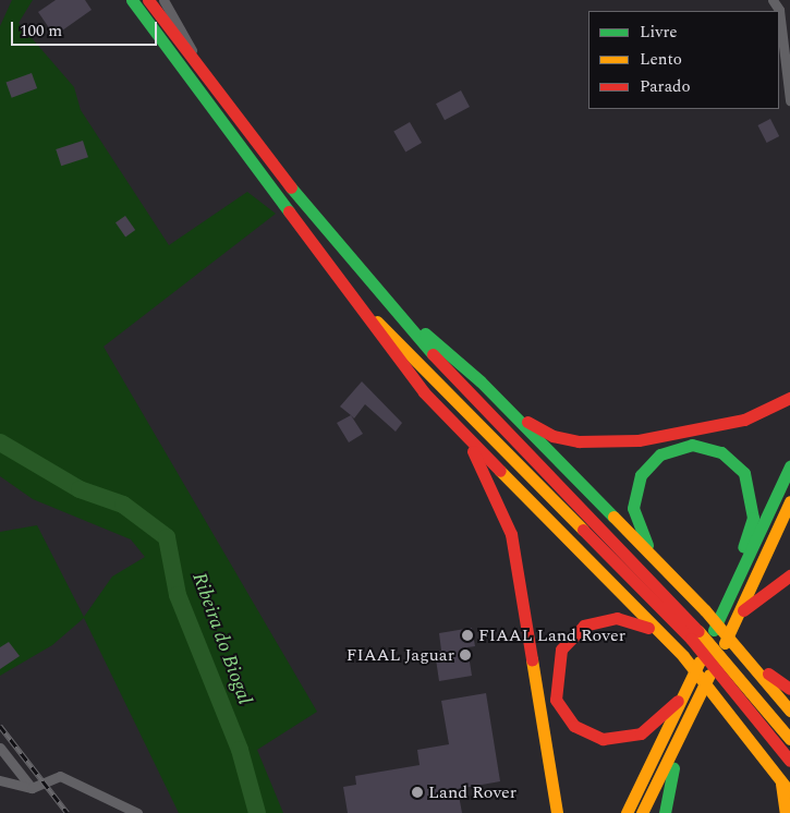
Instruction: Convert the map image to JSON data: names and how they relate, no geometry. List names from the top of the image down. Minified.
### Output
{"water":["Ribeira do Biogal"],"places":["FIAAL Land Rover","FIAAL Jaguar","Land Rover"],"legend":["Livre","Lento","Parado"],"scale_bar":"100 m"}
